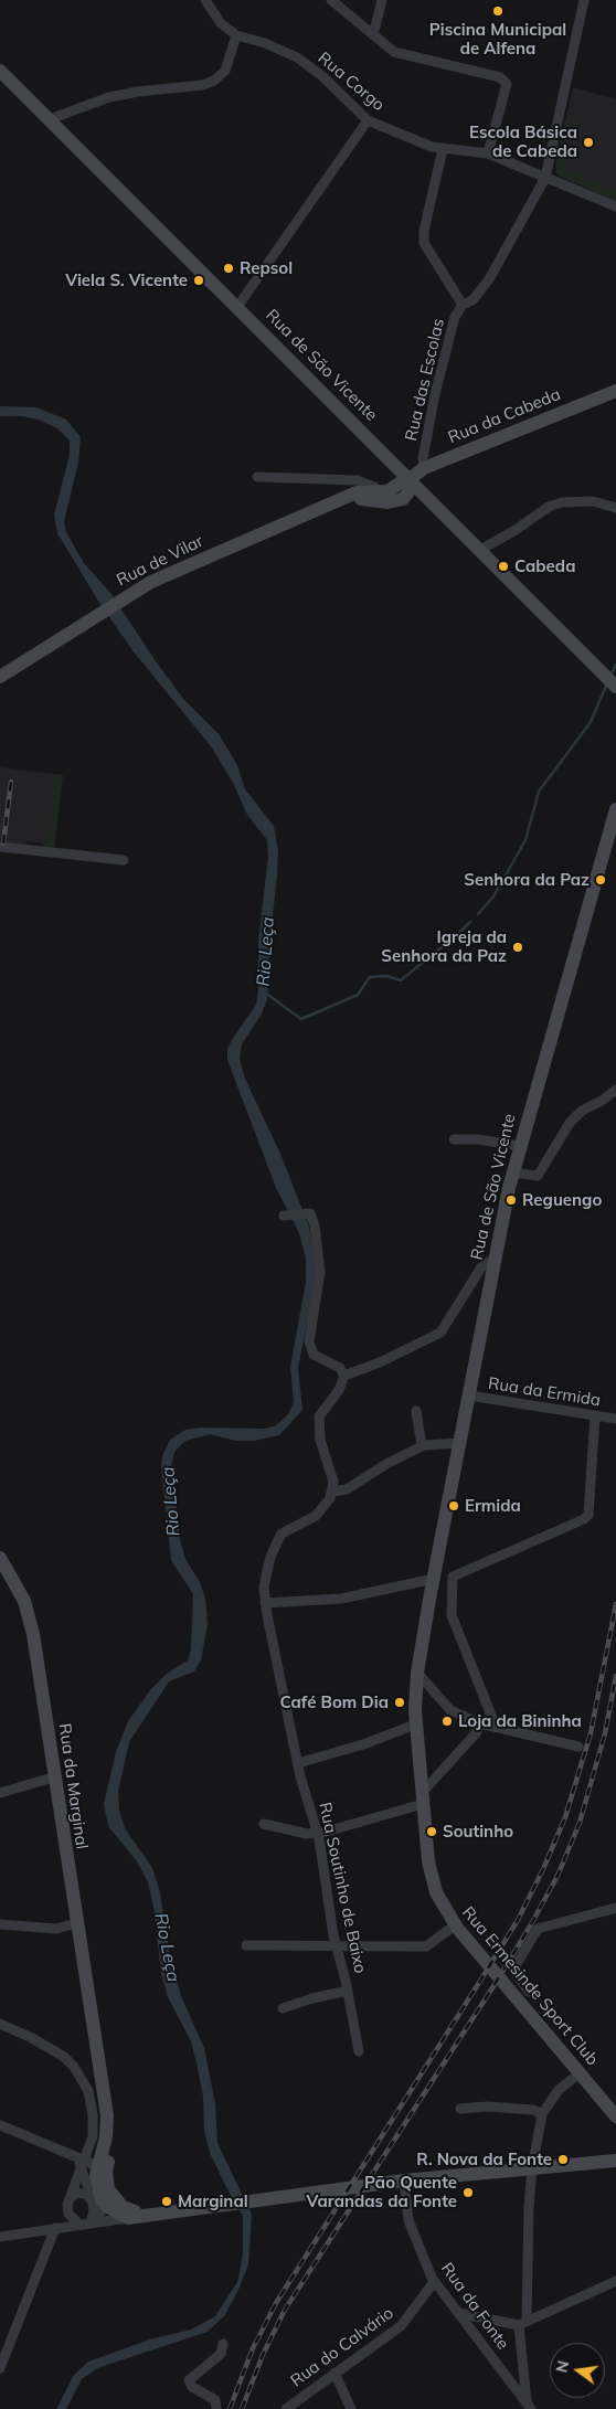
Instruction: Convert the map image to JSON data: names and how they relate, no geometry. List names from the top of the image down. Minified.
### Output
{"streets":{"main road":["Rua de São Vicente","Rua da Cabeda","Rua de Vilar","Rua da Marginal","Rua Ermesinde Sport Club"],"street":["Rua Corgo","Rua das Escolas","Rua da Ermida","Rua Soutinho de Baixo","Rua da Fonte","Rua do Calvário"]},"crossings":[["Rua Corgo","Rua das Escolas"],["Rua de São Vicente","Rua da Cabeda"],["Rua de São Vicente","Rua de Vilar"],["Rua de São Vicente","Rua da Ermida"],["Rua de São Vicente","Rua Ermesinde Sport Club"],["Rua das Escolas","Rua da Cabeda"],["Rua da Cabeda","Rua de Vilar"],["Rua da Fonte","Rua do Calvário"]],"water":["Rio Leça"],"places":["Piscina Municipal de Alfena","Escola Básica de Cabeda","Repsol","Viela S. Vicente","Cabeda","Senhora da Paz","Igreja da Senhora da Paz","Reguengo","Ermida","Café Bom Dia","Loja da Bininha","Soutinho","R. Nova da Fonte","Pão Quente Varandas da Fonte","Marginal"],"north":"left"}
